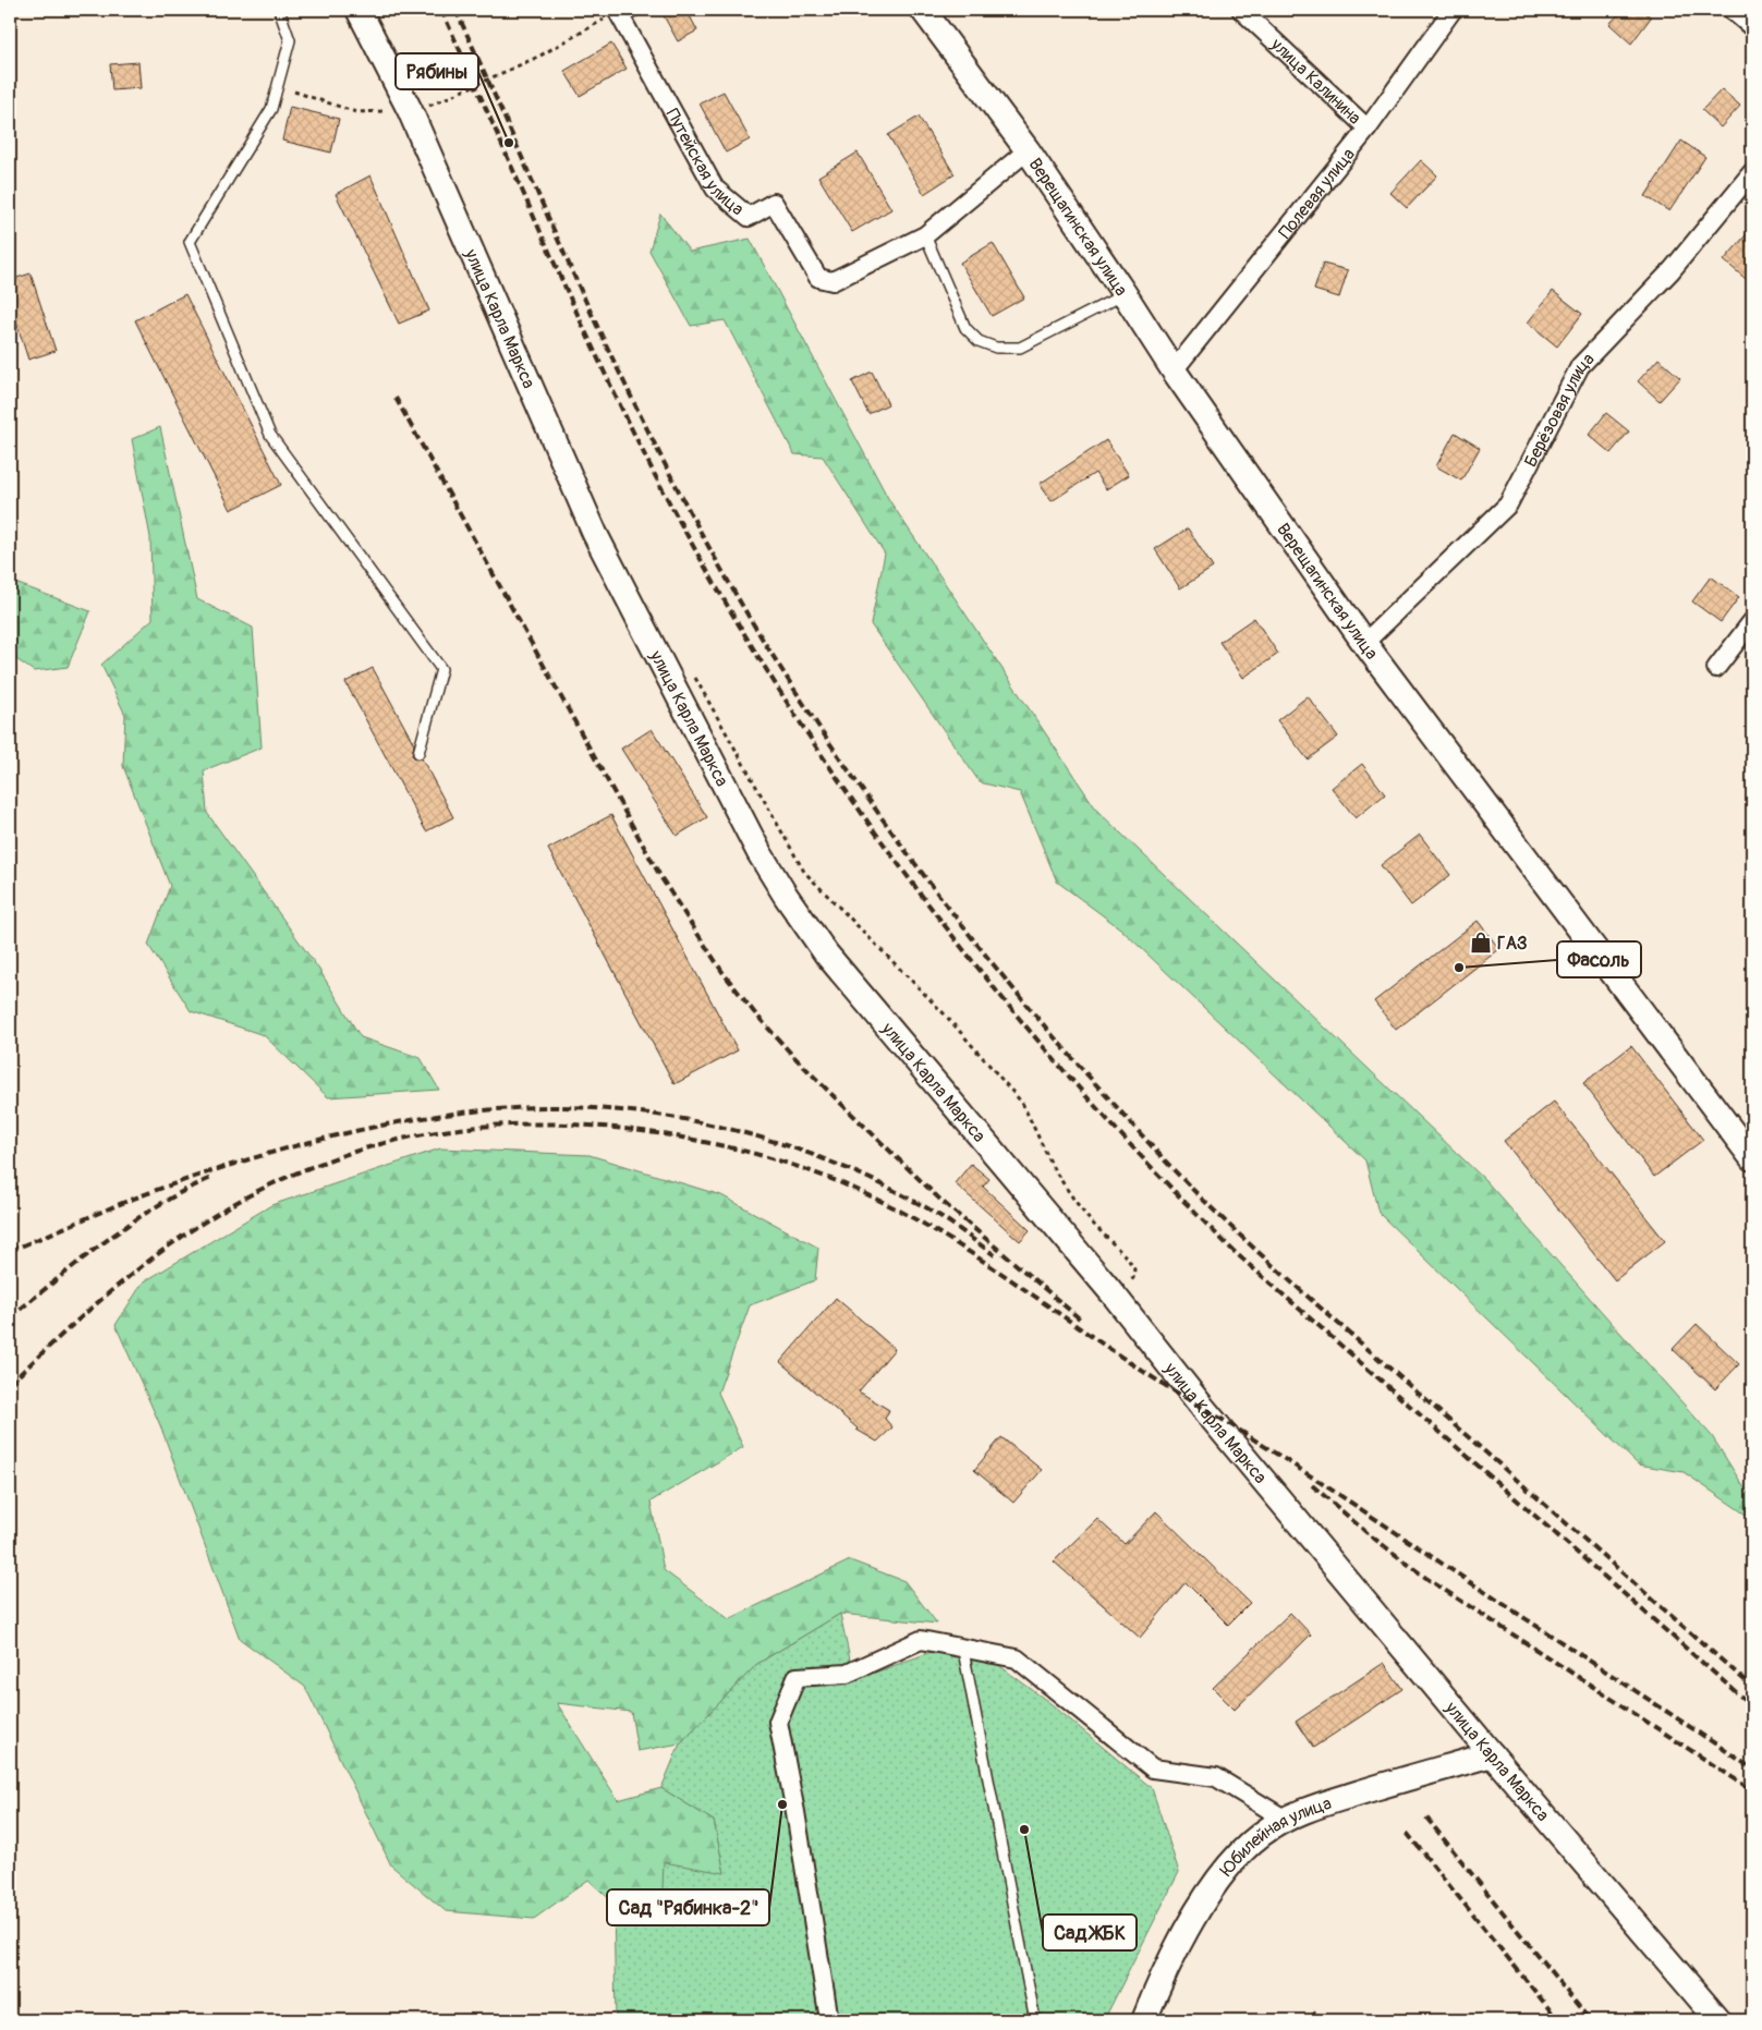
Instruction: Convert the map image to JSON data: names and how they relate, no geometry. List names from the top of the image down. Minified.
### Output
{"streets":{"main road":["Верещагинская улица","улица Карла Маркса","Юбилейная улица"],"street":["улица Калинина","Путейская улица","Полевая улица","Берёзовая улица"]},"crossings":[["улица Калинина","Полевая улица"],["Путейская улица","Верещагинская улица"],["Полевая улица","Верещагинская улица"],["Верещагинская улица","Берёзовая улица"],["улица Карла Маркса","Юбилейная улица"]],"places":{"other":["Рябины","Фасоль","Сад \"Рябинка-2\"","Сад ЖБК"],"shop":["ГАЗ"]}}
